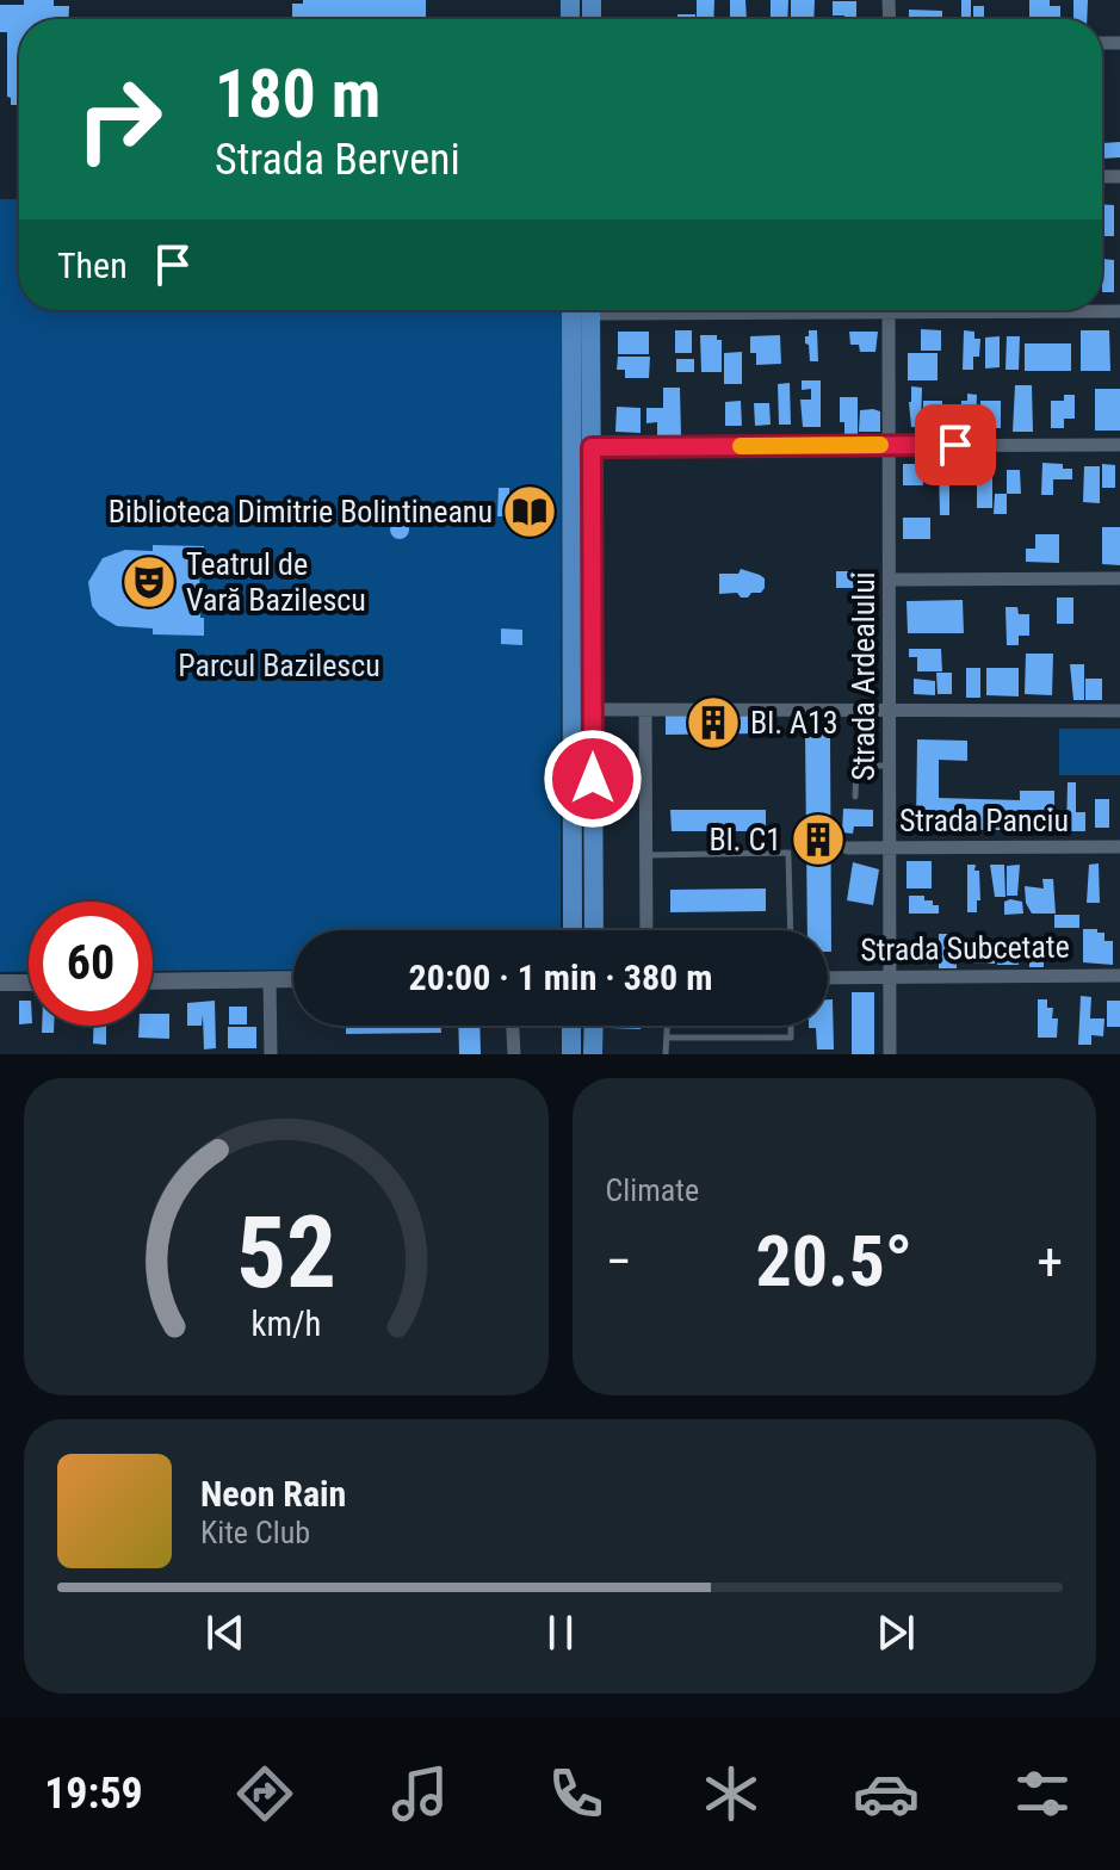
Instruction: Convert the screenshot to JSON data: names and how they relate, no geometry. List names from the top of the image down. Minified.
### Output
{"streets":{"street":["Strada Ardealului","Strada Panciu","Strada Subcetate"]},"crossings":[["Strada Ardealului","Strada Panciu"],["Strada Ardealului","Strada Subcetate"]],"parks":["Parcul Bazilescu"],"places":{"library":["Biblioteca Dimitrie Bolintineanu"],"theatre":["Teatrul de Vară Bazilescu"],"building":["Bl. A13","Bl. C1"]},"page":{"turn":["180 m","Strada Berveni"],"then":"Then","limit":"60","trip":"20:00 · 1 min · 380 m","tile":"Climate","heat":["−","20.5°","+"],"song":["Neon Rain","Kite Club"],"tabs":"19:59","gauge":["52","km/h"]}}
